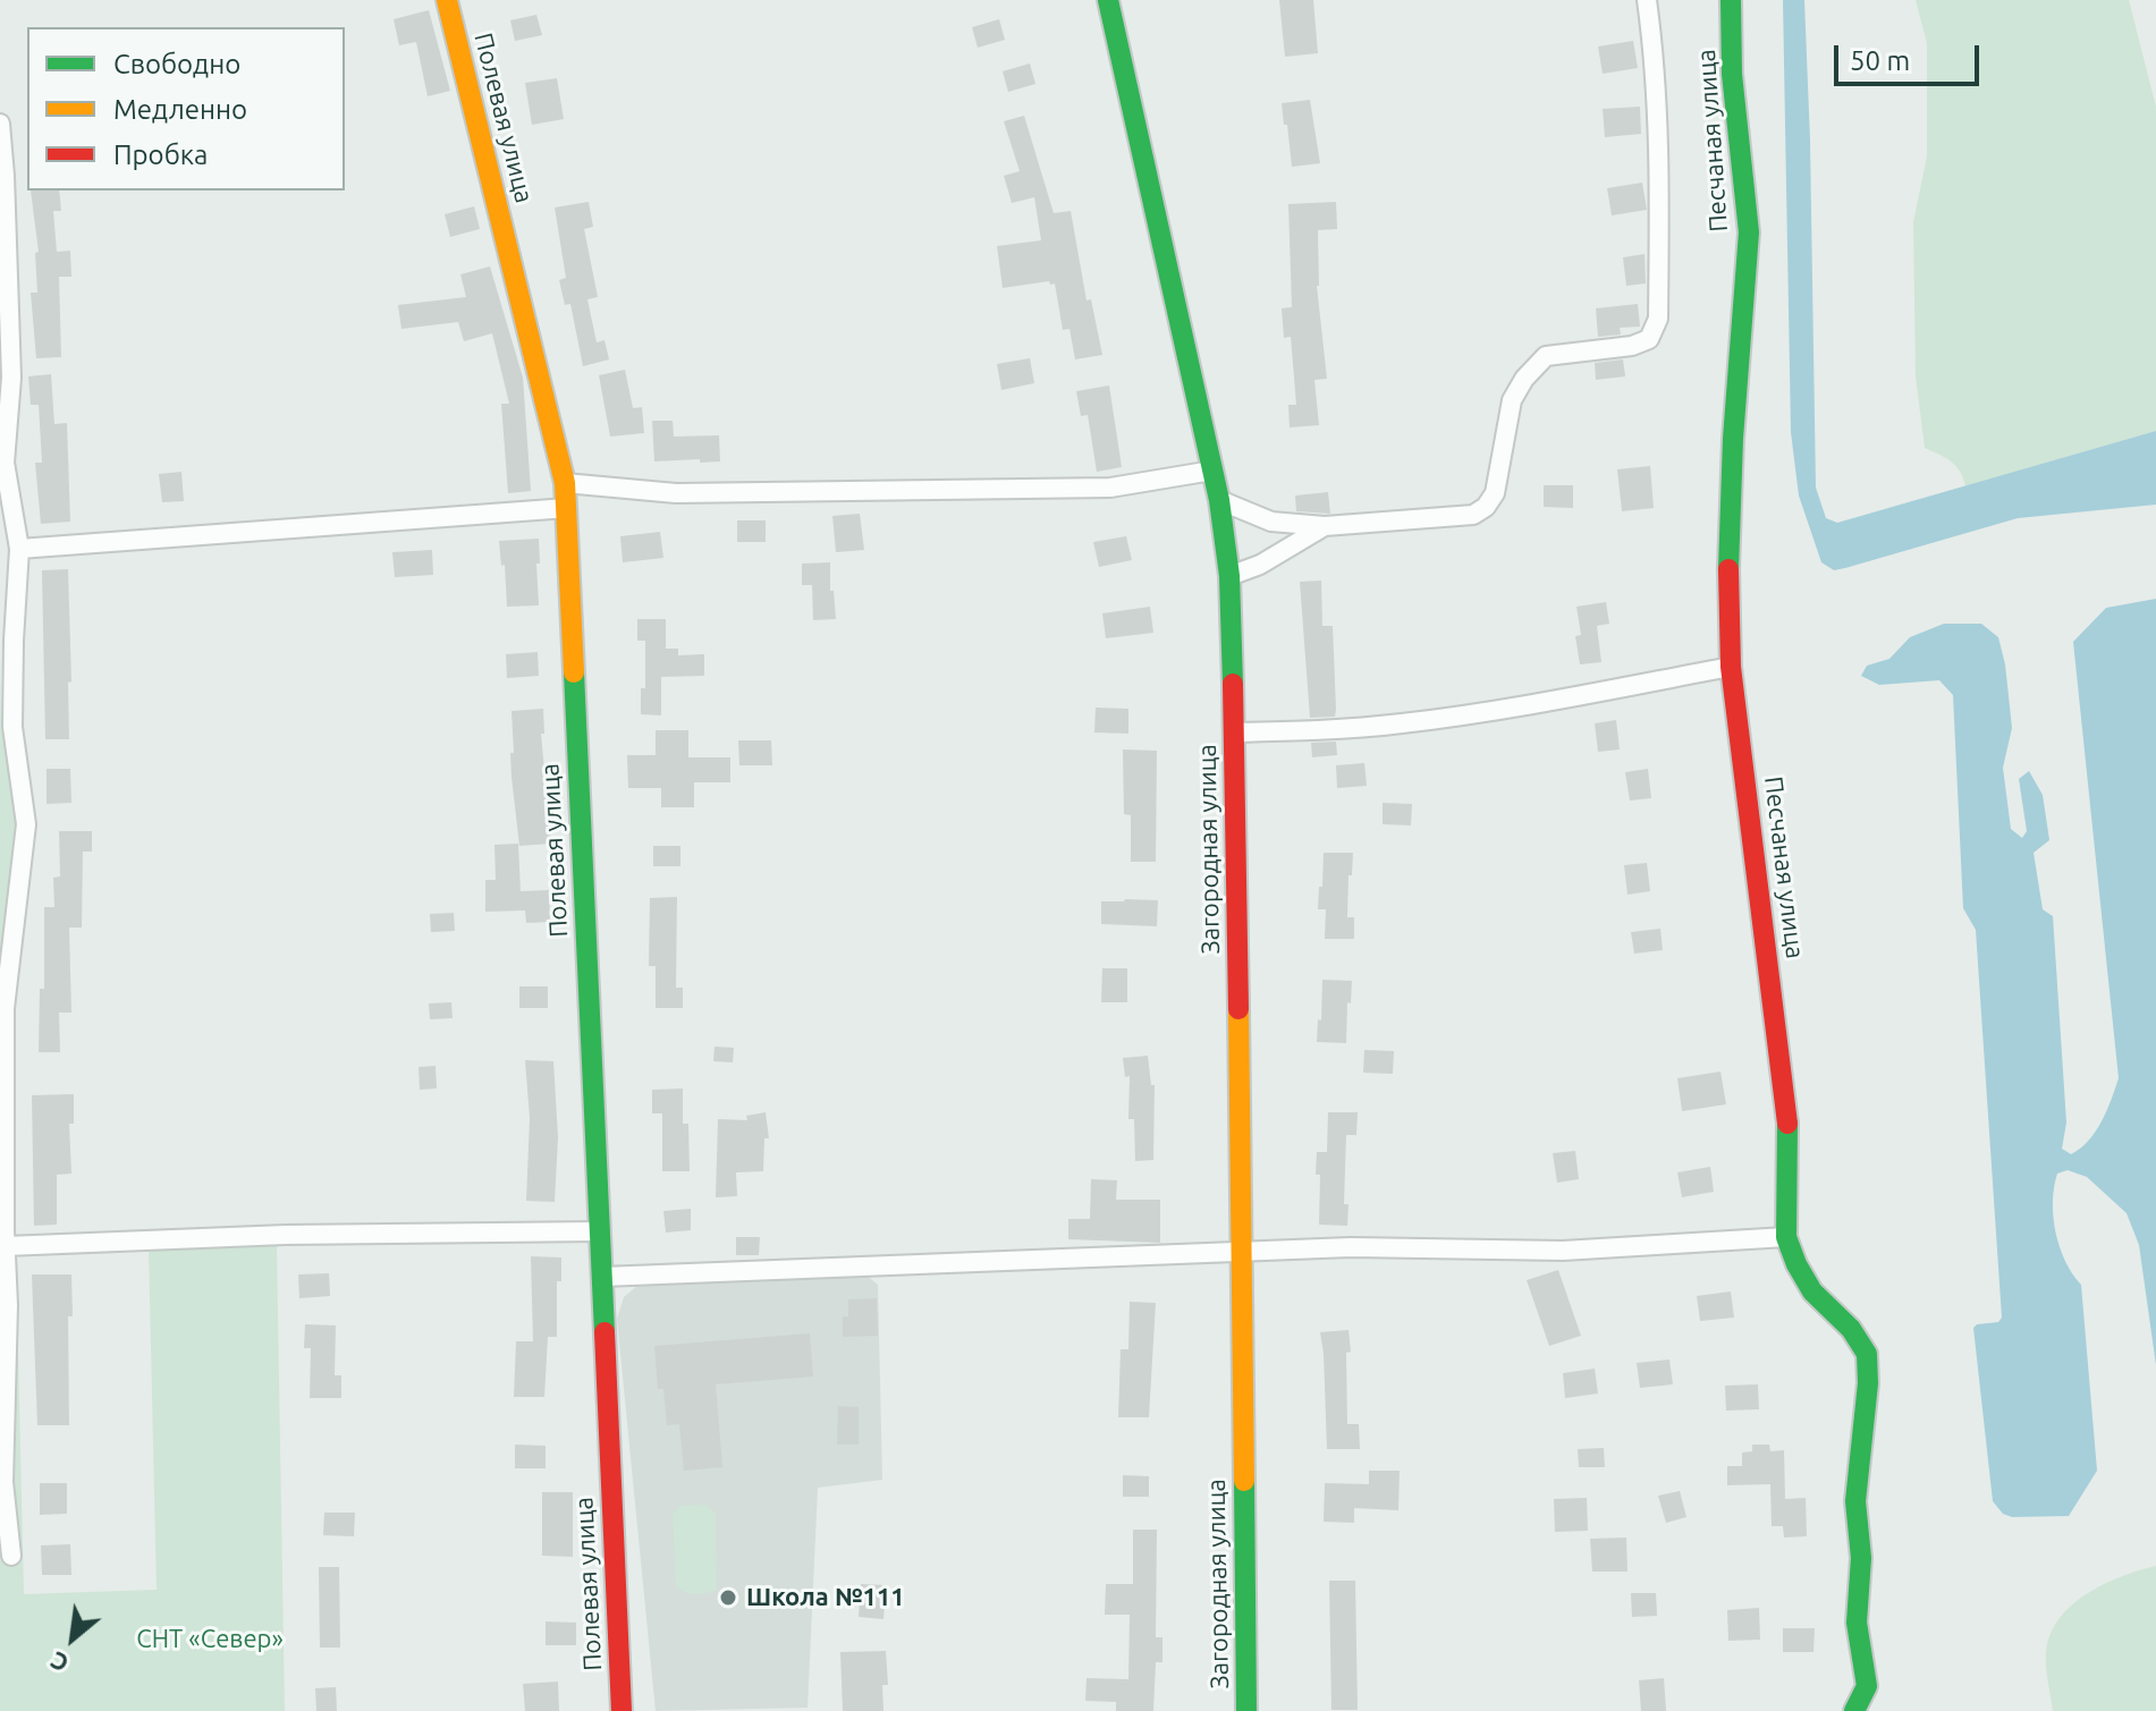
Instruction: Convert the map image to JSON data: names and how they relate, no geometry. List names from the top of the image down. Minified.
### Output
{"streets":{"street":["Полевая улица","Песчаная улица","Загородная улица"]},"parks":["СНТ «Север»"],"places":["Школа №111"],"legend":["Свободно","Медленно","Пробка"],"scale_bar":"50 m","north":"bottom left"}
